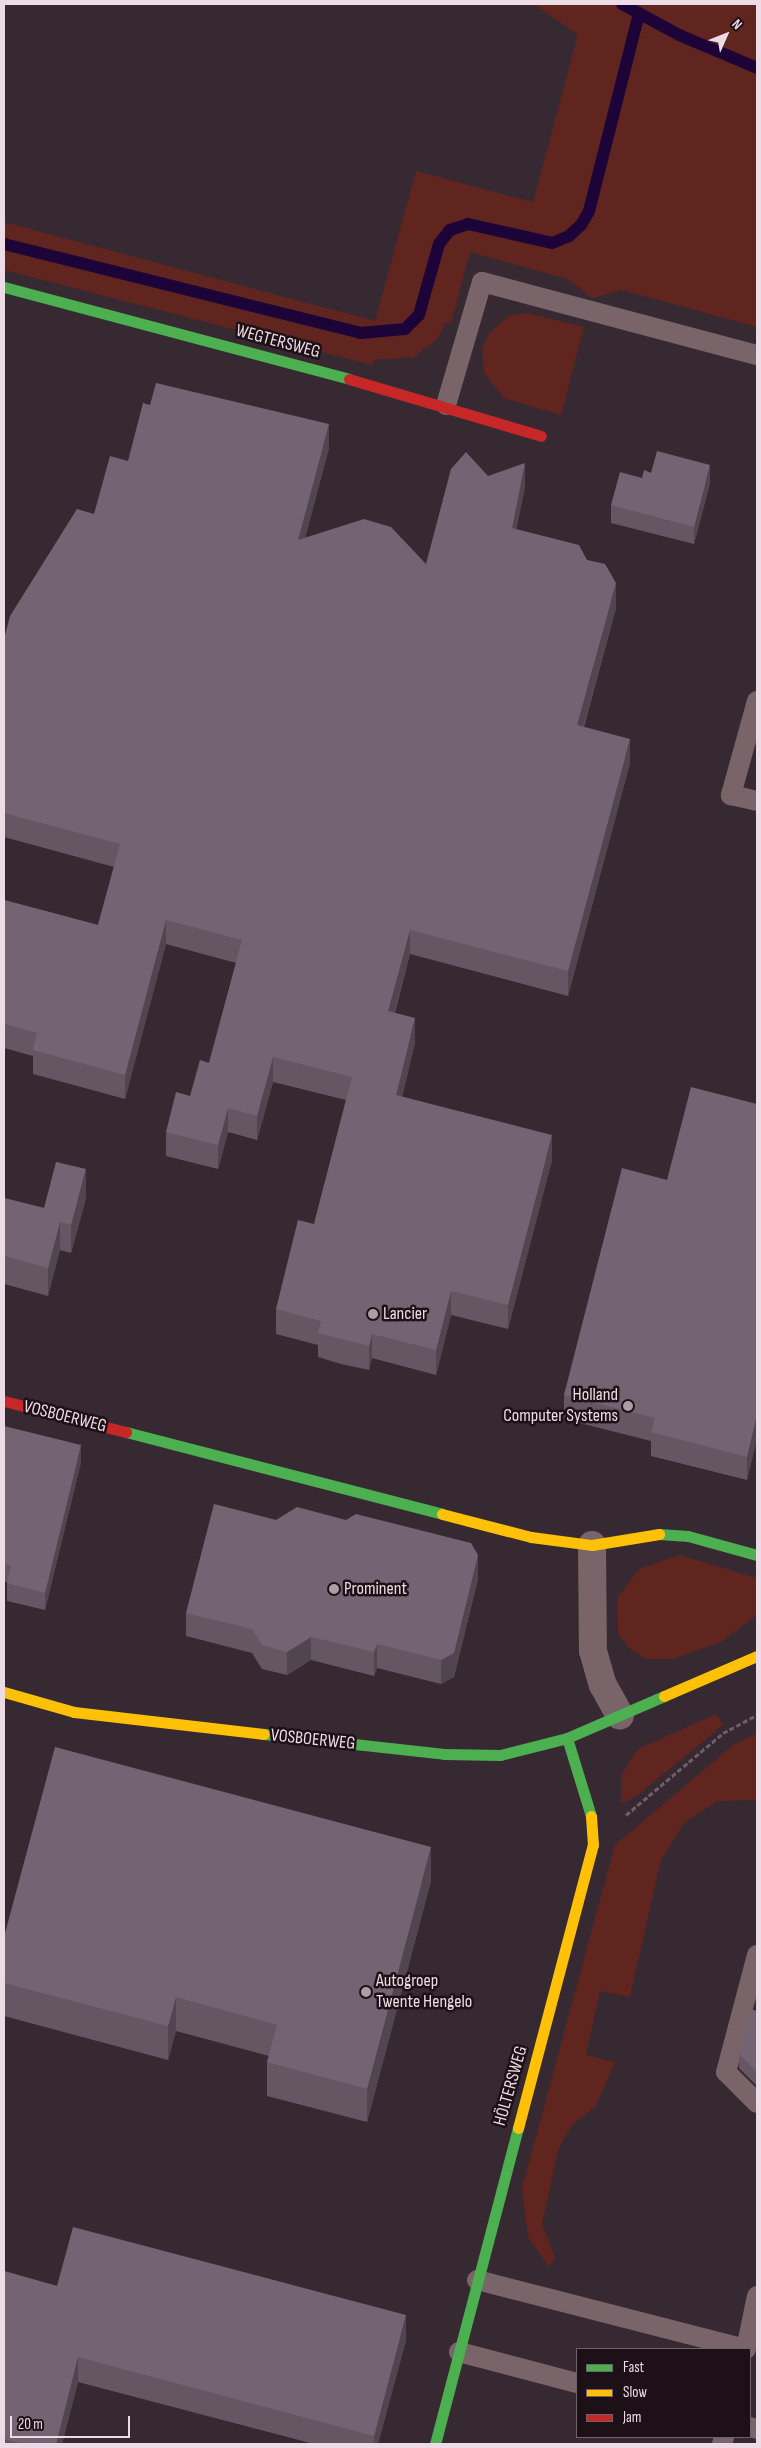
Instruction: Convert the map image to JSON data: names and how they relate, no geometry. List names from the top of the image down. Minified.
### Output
{"streets":{"street":["WEGTERSWEG","VOSBOERWEG","HÖLTERSWEG"]},"crossings":[["VOSBOERWEG","HÖLTERSWEG"]],"places":["Lancier","Holland Computer Systems","Prominent","Autogroep Twente Hengelo"],"legend":["Fast","Slow","Jam"],"scale_bar":"20 m","north":"top right"}
